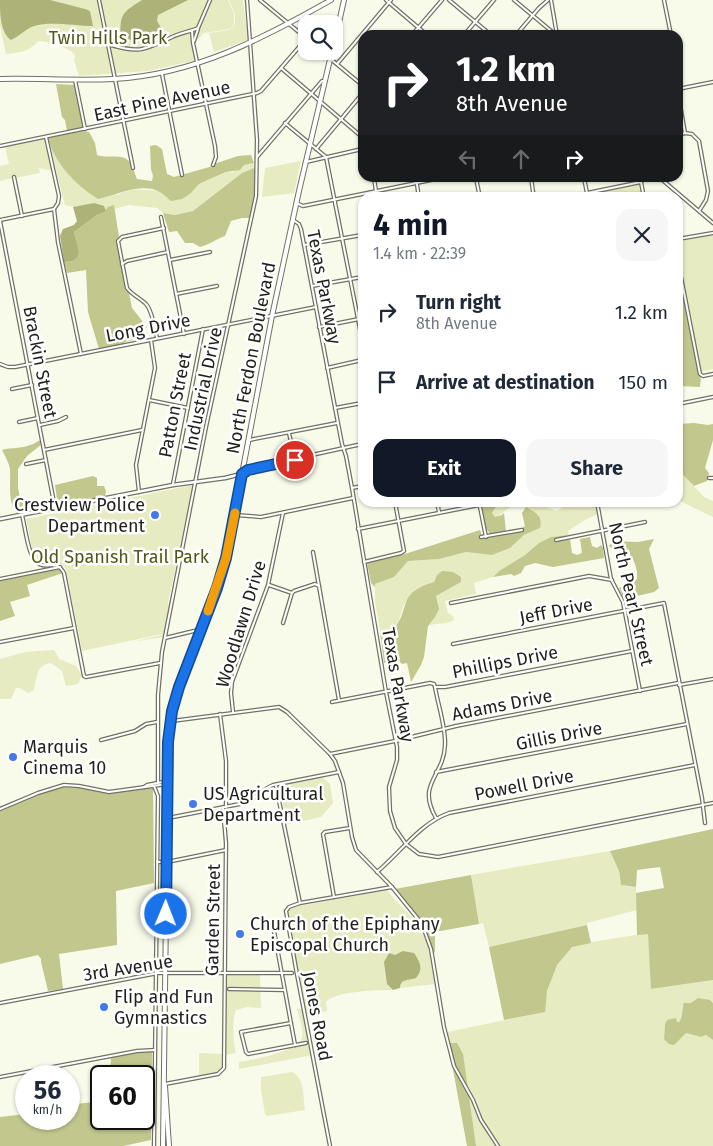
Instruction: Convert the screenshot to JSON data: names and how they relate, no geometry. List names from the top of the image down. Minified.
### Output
{"streets":{"main road":["North Ferdon Boulevard"],"street":["East Pine Avenue","Texas Parkway","Long Drive","Brackin Street","Industrial Drive","Patton Street","North Pearl Street","Jeff Drive","Woodlawn Drive","Phillips Drive","Adams Drive","Gillis Drive","Powell Drive","Garden Street","3rd Avenue","Jones Road"]},"crossings":[["East Pine Avenue","Industrial Drive"],["Texas Parkway","Long Drive"],["Texas Parkway","North Ferdon Boulevard"],["Texas Parkway","Phillips Drive"],["Texas Parkway","Adams Drive"],["Texas Parkway","Powell Drive"],["Long Drive","North Ferdon Boulevard"],["Long Drive","Brackin Street"],["Long Drive","Industrial Drive"],["Long Drive","Patton Street"],["North Ferdon Boulevard","Garden Street"],["North Ferdon Boulevard","3rd Avenue"],["North Pearl Street","Jeff Drive"],["North Pearl Street","Phillips Drive"],["North Pearl Street","Adams Drive"],["Jeff Drive","Adams Drive"],["Garden Street","3rd Avenue"]],"parks":["Twin Hills Park","Old Spanish Trail Park"],"places":["Crestview Police Department","Marquis Cinema 10","US Agricultural Department","Church of the Epiphany Episcopal Church","Flip and Fun Gymnastics"],"page":{"turn":["1.2 km","8th Avenue"],"heading":["4 min","1.4 km · 22:39"],"list":[{"name":"Turn right","note":"8th Avenue","value":"1.2 km"},{"name":"Arrive at destination","value":"150 m"}],"buttons":["Exit","Share"],"speed":"56 km/h","limit":"60"}}
